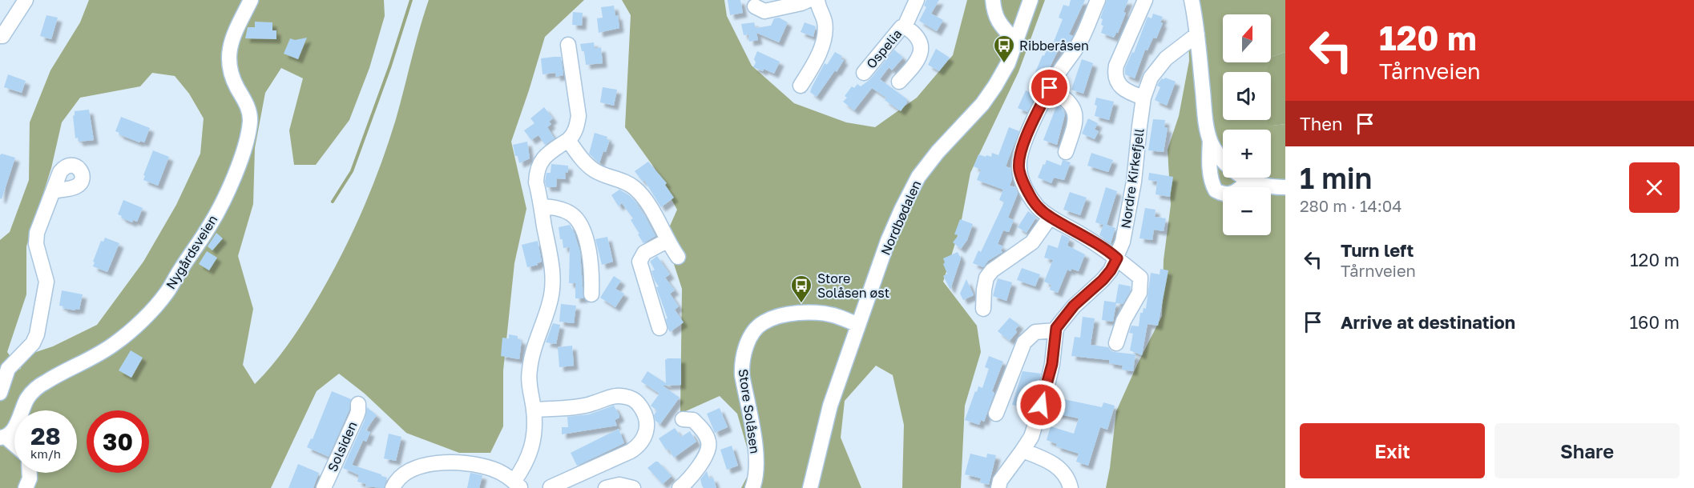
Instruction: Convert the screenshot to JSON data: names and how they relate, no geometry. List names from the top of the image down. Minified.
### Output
{"streets":{"street":["Ospelia","Nordre Kirkefjell","Nordbødalen","Nygårdsveien","Store Solåsen","Solsiden"]},"crossings":[["Nordbødalen","Store Solåsen"]],"places":{"bus stop":["Ribberåsen","Store Solåsen øst"]},"north":"top","page":{"turn":["120 m","Tårnveien"],"map_buttons":["+","−"],"then":"Then","heading":["1 min","280 m · 14:04"],"list":[{"name":"Turn left","note":"Tårnveien","value":"120 m"},{"name":"Arrive at destination","value":"160 m"}],"speed":"28 km/h","limit":"30","buttons":["Exit","Share"]}}
